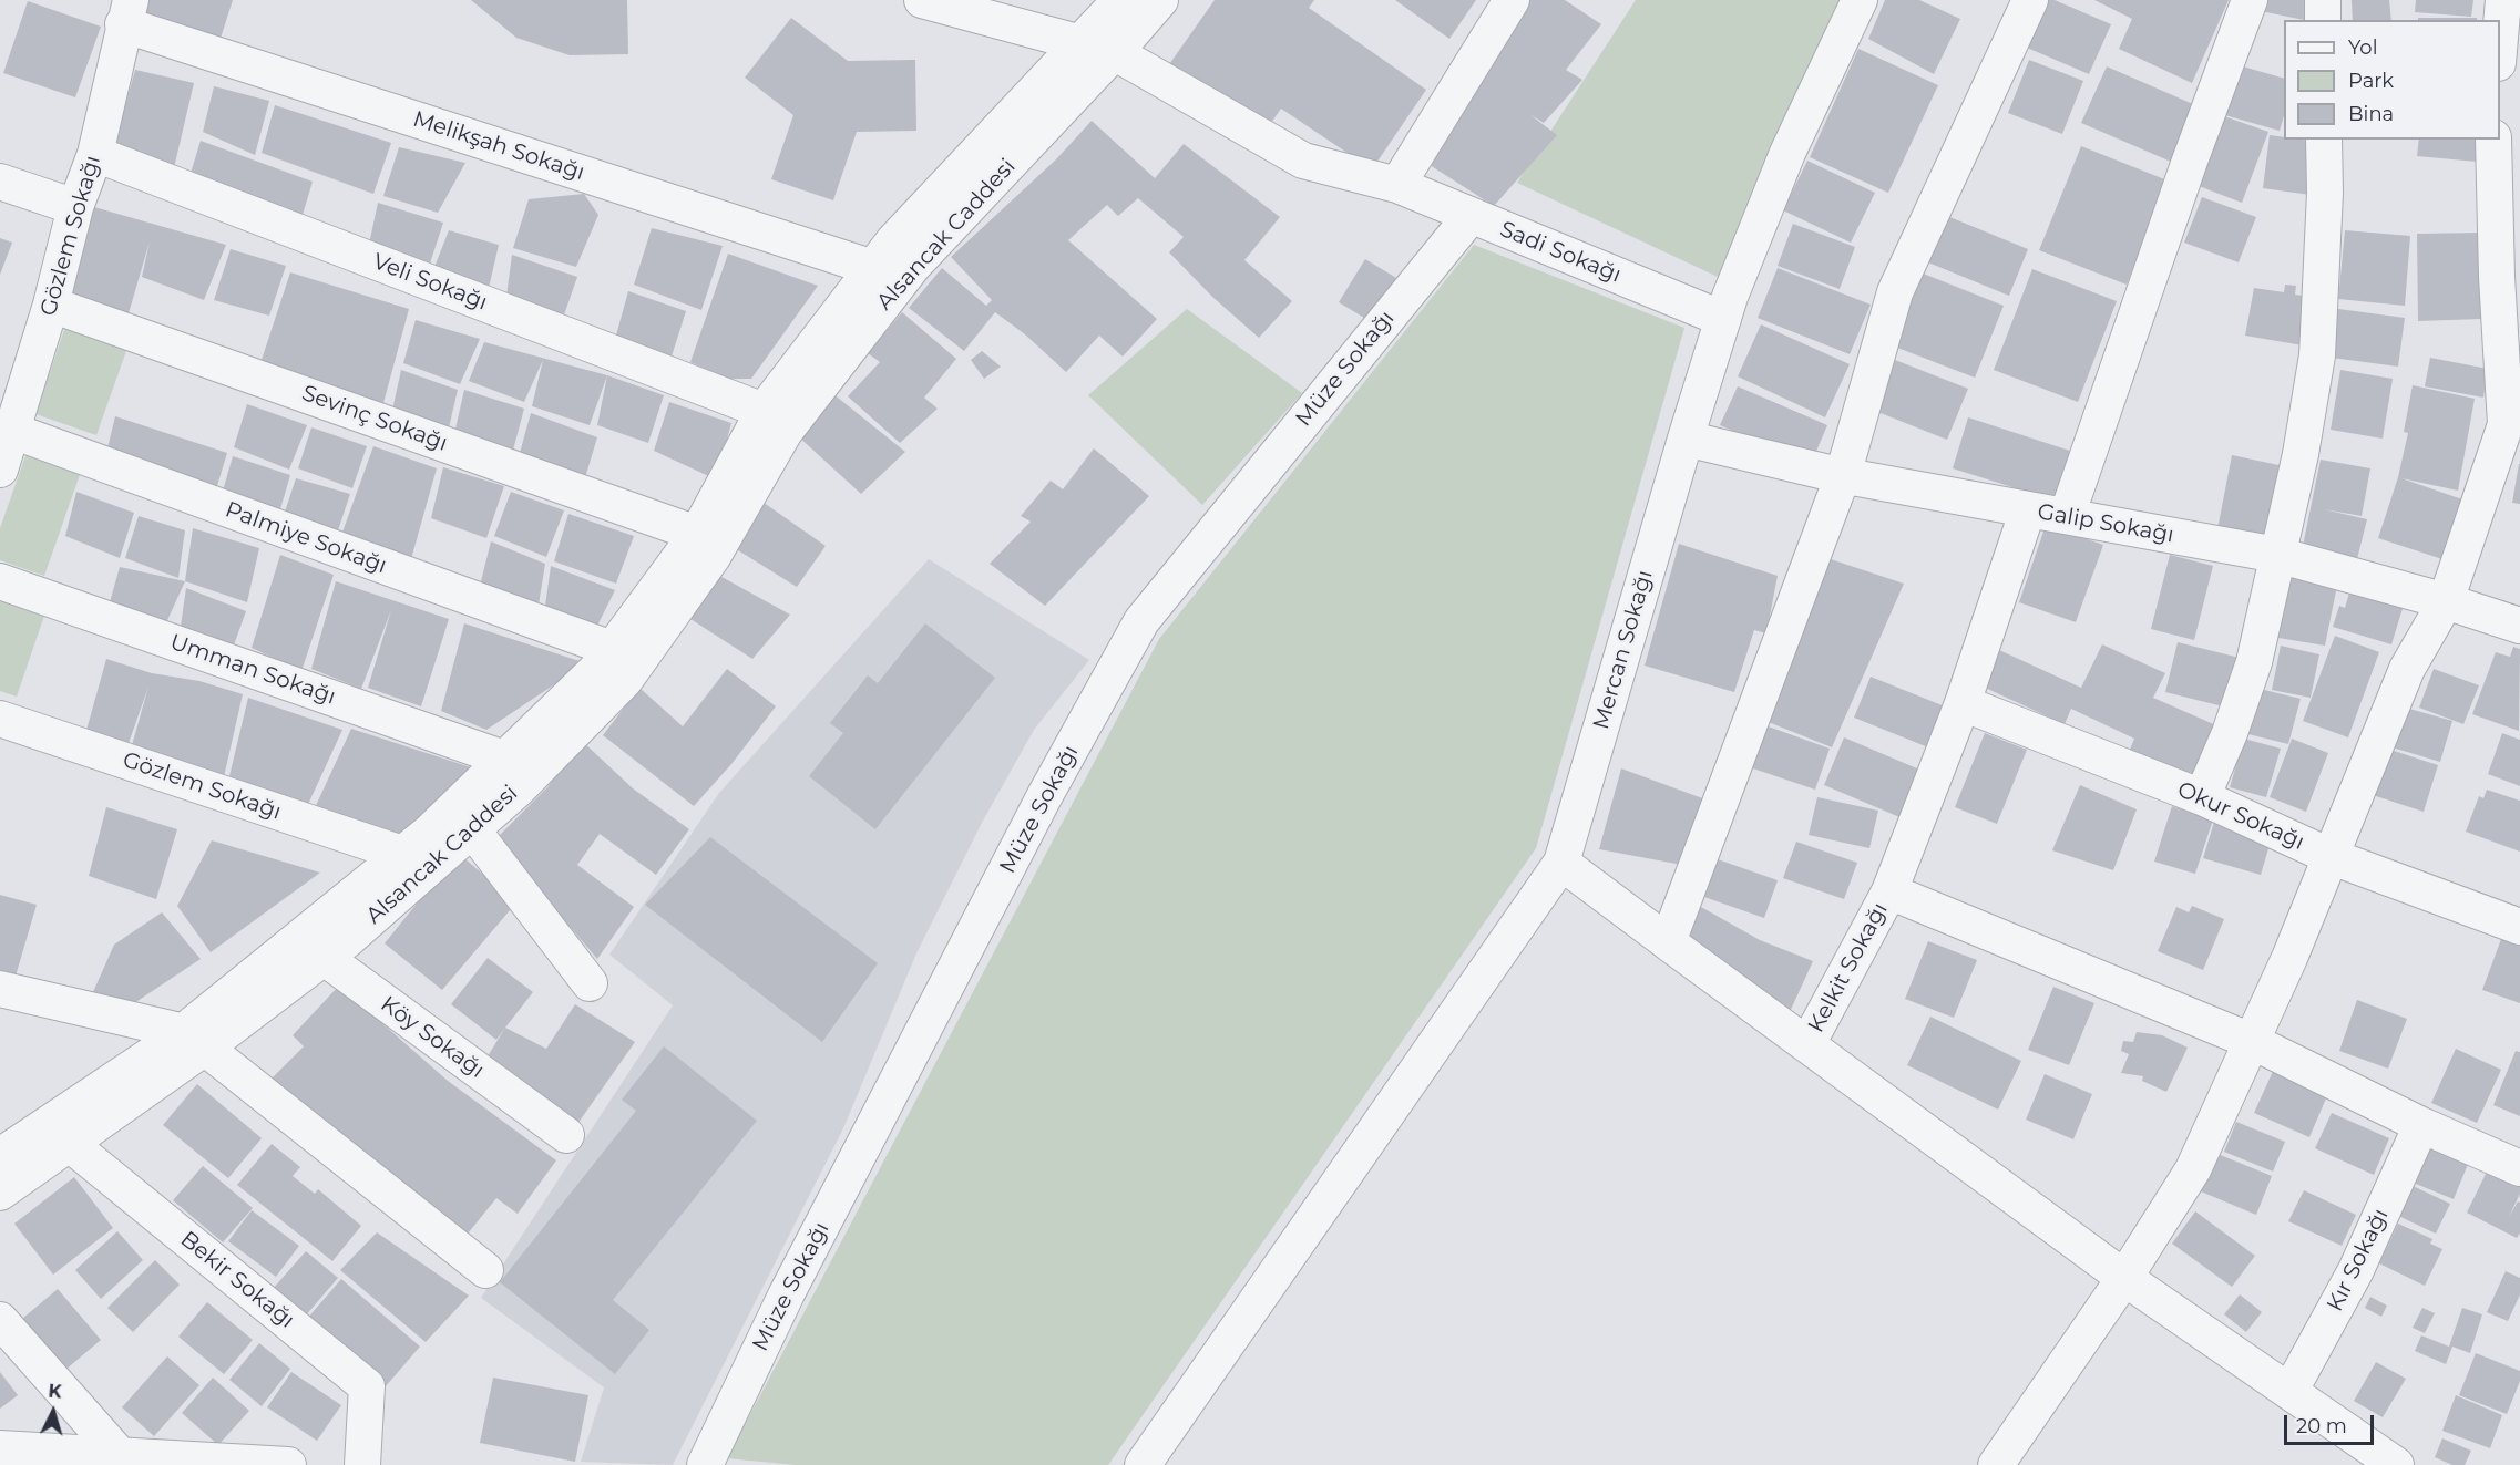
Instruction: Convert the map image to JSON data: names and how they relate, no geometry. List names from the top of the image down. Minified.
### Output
{"streets":{"street":["Melikşah Sokağı","Alsancak Caddesi","Gözlem Sokağı","Sadi Sokağı","Veli Sokağı","Müze Sokağı","Sevinç Sokağı","Galip Sokağı","Palmiye Sokağı","Mercan Sokağı","Umman Sokağı","Okur Sokağı","Kelkit Sokağı","Köy Sokağı","Kır Sokağı","Bekir Sokağı"]},"crossings":[["Melikşah Sokağı","Alsancak Caddesi"],["Melikşah Sokağı","Gözlem Sokağı"],["Alsancak Caddesi","Gözlem Sokağı"],["Alsancak Caddesi","Sadi Sokağı"],["Alsancak Caddesi","Veli Sokağı"],["Alsancak Caddesi","Sevinç Sokağı"],["Alsancak Caddesi","Palmiye Sokağı"],["Alsancak Caddesi","Umman Sokağı"],["Alsancak Caddesi","Köy Sokağı"],["Alsancak Caddesi","Bekir Sokağı"],["Gözlem Sokağı","Veli Sokağı"],["Gözlem Sokağı","Sevinç Sokağı"],["Gözlem Sokağı","Palmiye Sokağı"],["Sadi Sokağı","Müze Sokağı"],["Sadi Sokağı","Mercan Sokağı"],["Galip Sokağı","Mercan Sokağı"],["Galip Sokağı","Kelkit Sokağı"],["Okur Sokağı","Kelkit Sokağı"]],"legend":["Yol","Park","Bina"],"scale_bar":"20 m","north":"top"}
